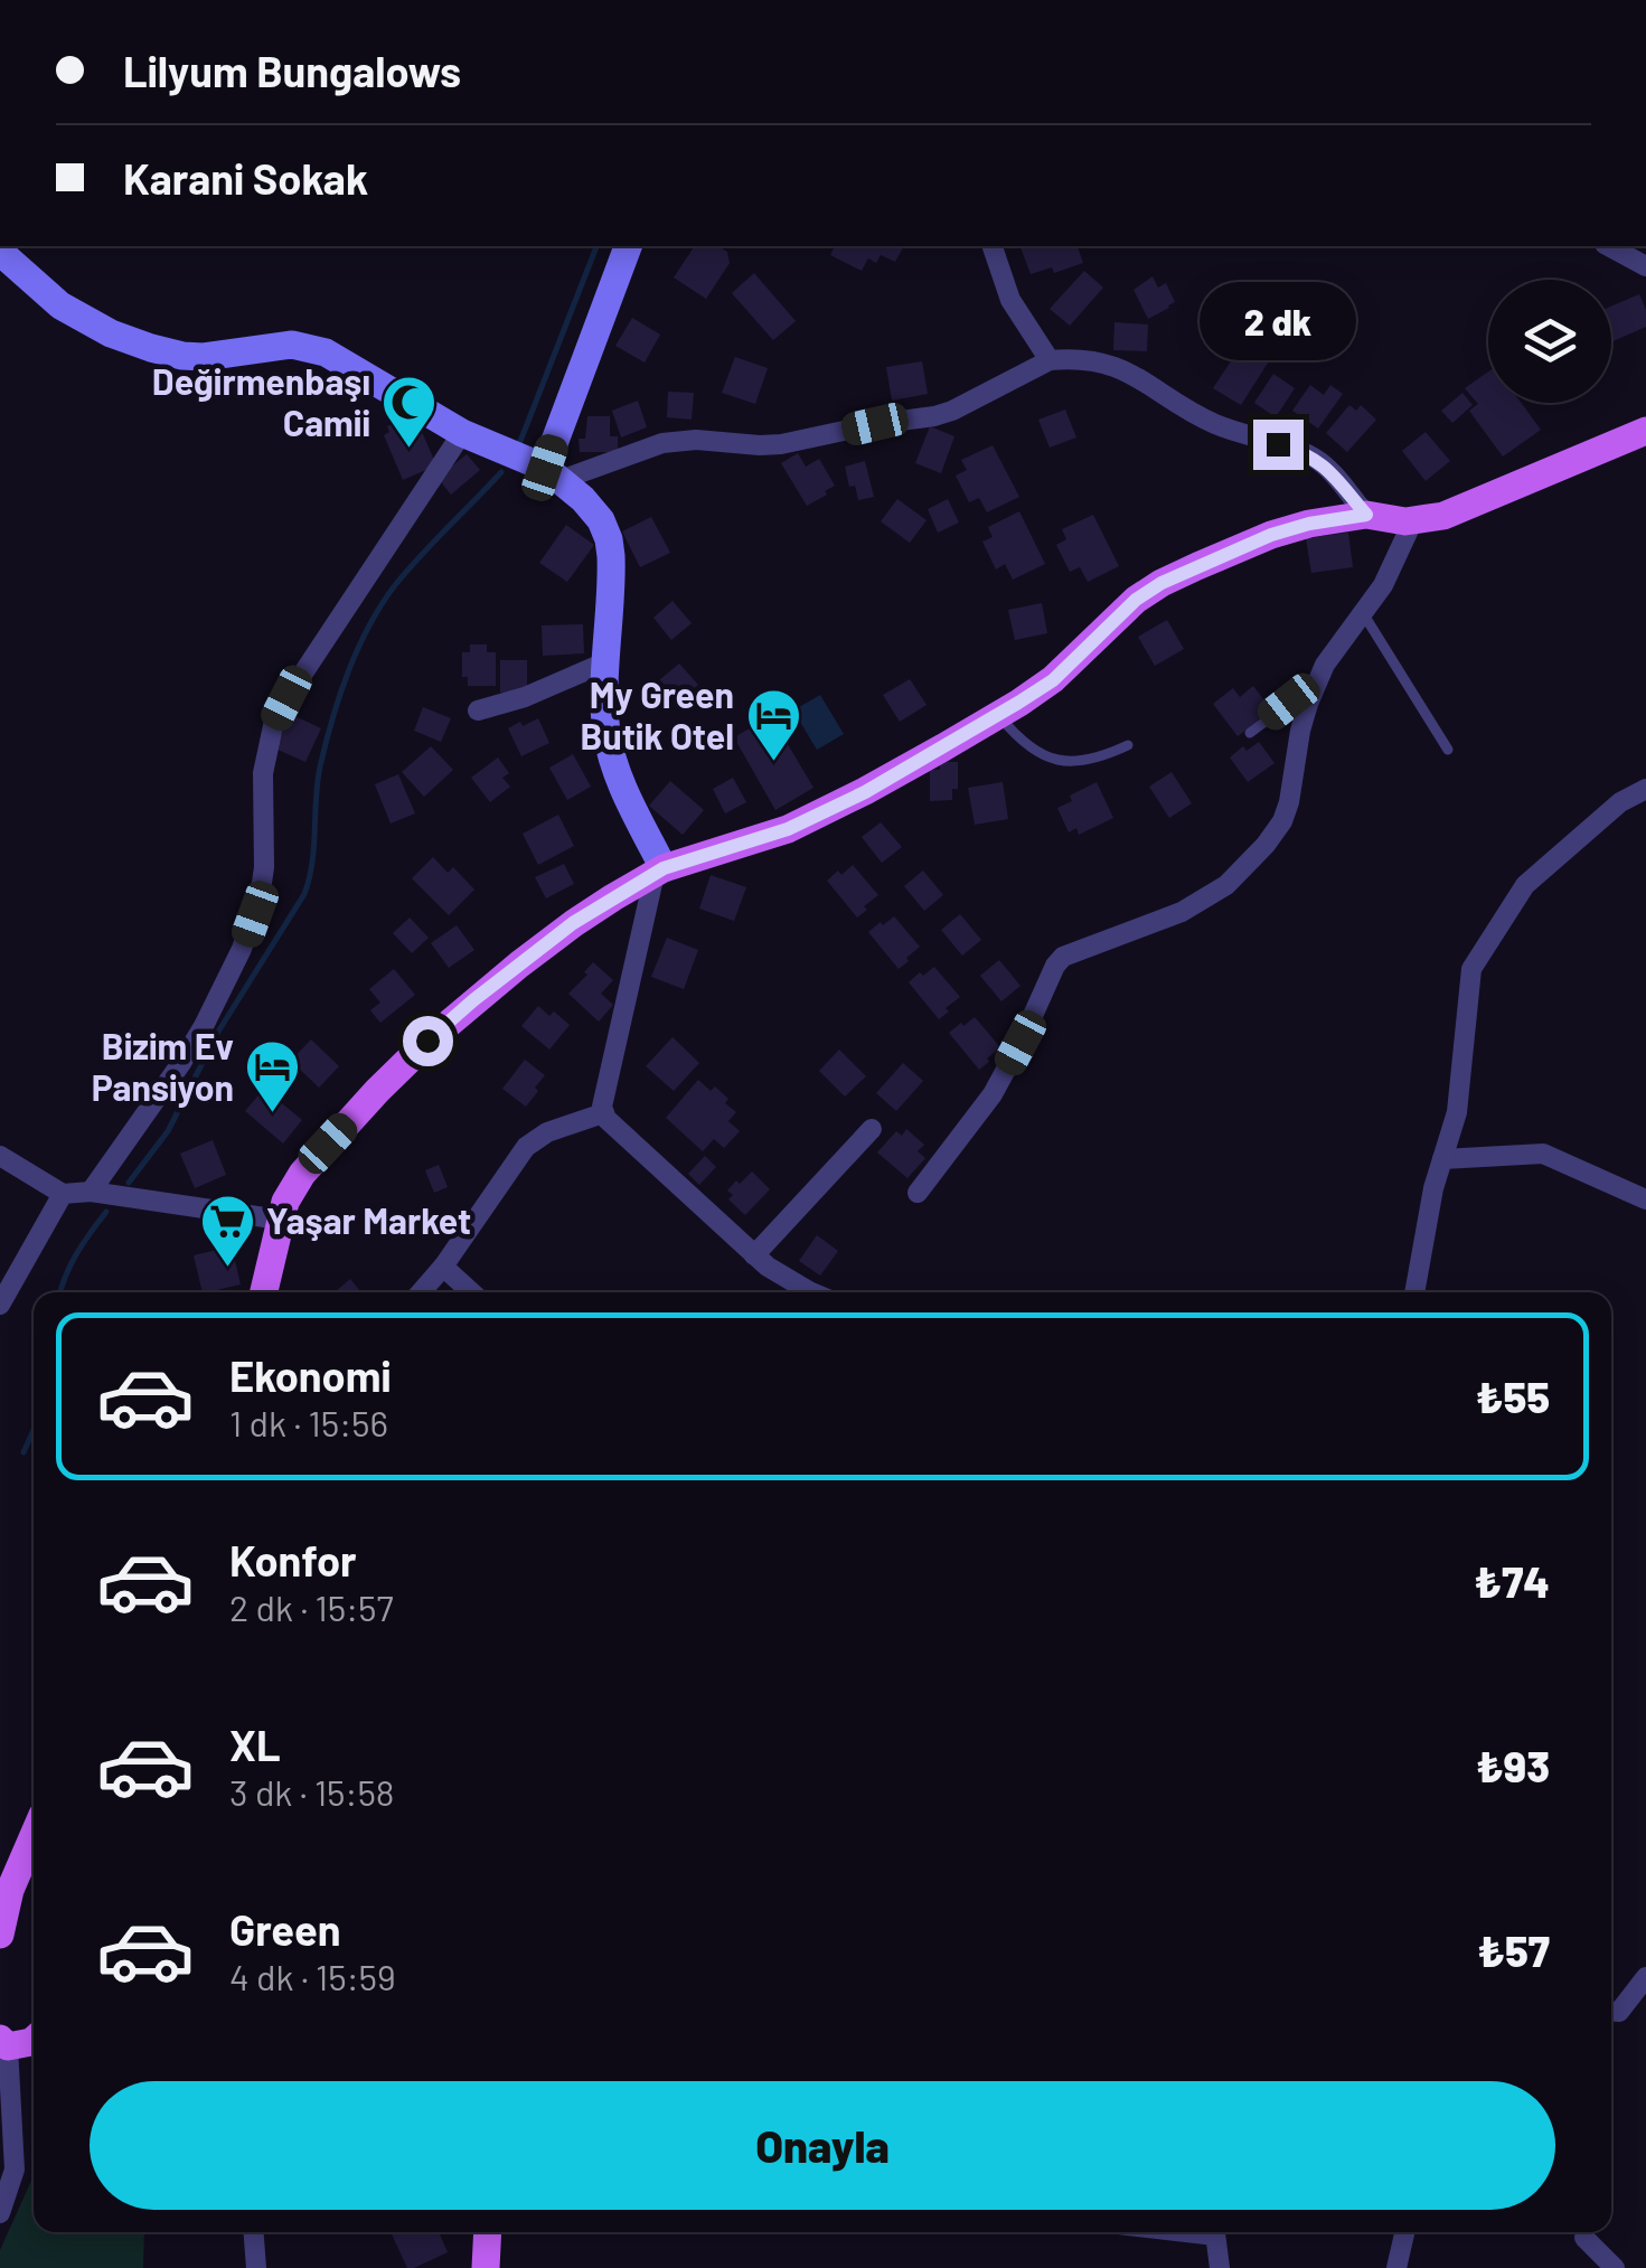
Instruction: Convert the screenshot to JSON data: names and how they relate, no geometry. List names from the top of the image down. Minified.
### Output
{"places":{"mosque":["Değirmenbaşı Camii"],"hotel":["My Green Butik Otel","Bizim Ev Pansiyon"],"supermarket":["Yaşar Market"]},"page":{"banner":["Lilyum Bungalows","Karani Sokak"],"bubble":"2 dk","list":[{"name":"Ekonomi","note":"1 dk · 15:56","value":"₺55"},{"name":"Konfor","note":"2 dk · 15:57","value":"₺74"},{"name":"XL","note":"3 dk · 15:58","value":"₺93"},{"name":"Green","note":"4 dk · 15:59","value":"₺57"}],"buttons":"Onayla"}}
